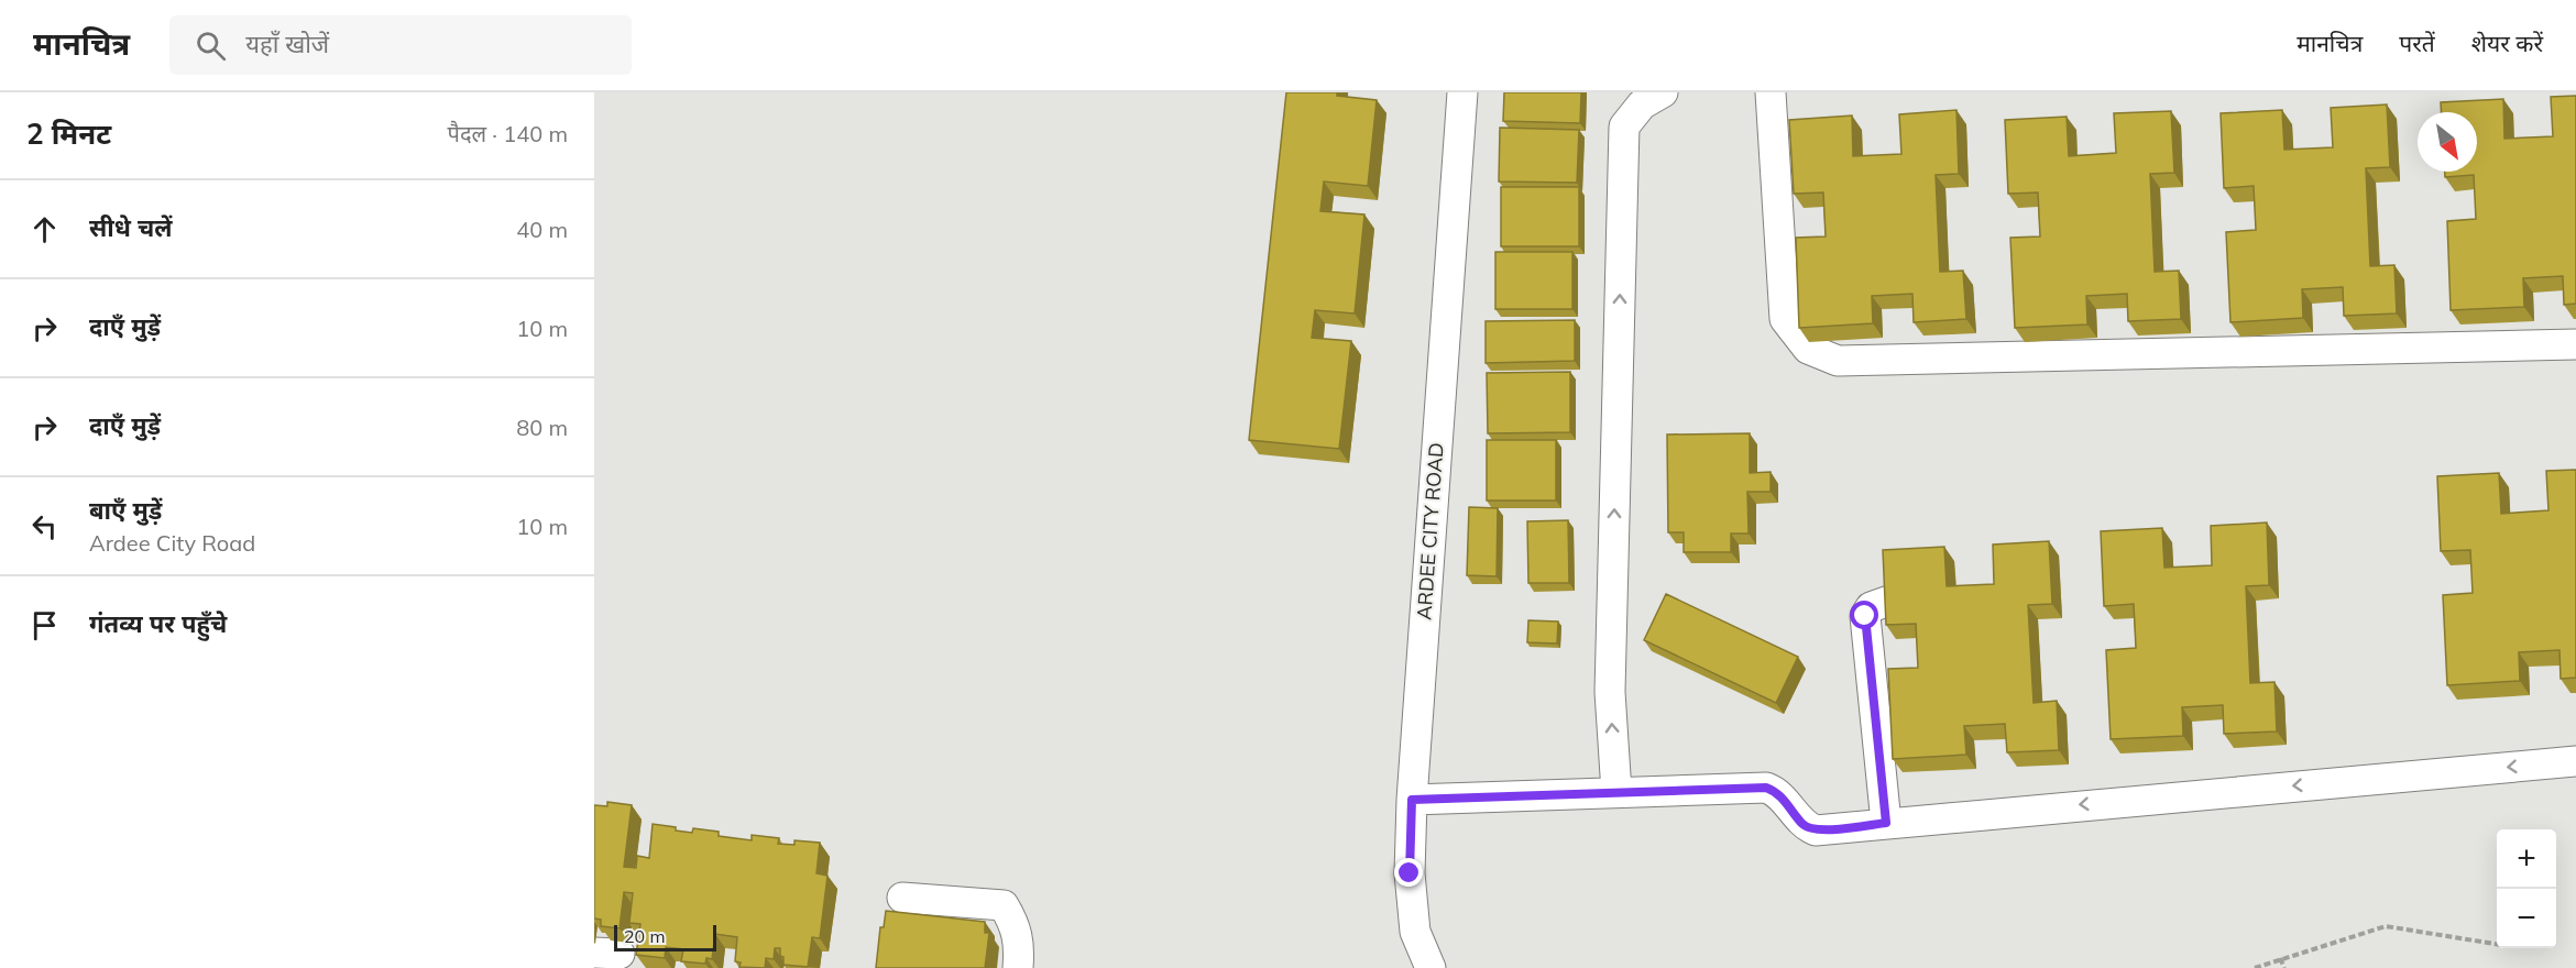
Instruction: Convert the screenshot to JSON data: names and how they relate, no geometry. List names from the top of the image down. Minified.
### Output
{"streets":{"street":["ARDEE CITY ROAD"]},"scale_bar":"20 m","north":"bottom right","page":{"header":"मानचित्र","search":"यहाँ खोजें","nav":["मानचित्र","परतें","शेयर करें"],"heading":["2 मिनट","पैदल · 140 m"],"list":[["सीधे चलें","40 m"],["दाएँ मुड़ें","10 m"],["दाएँ मुड़ें","80 m"],["बाएँ मुड़ें","Ardee City Road","10 m"],"गंतव्य पर पहुँचे"],"map_buttons":["+","−"],"scale":"20 m"}}
